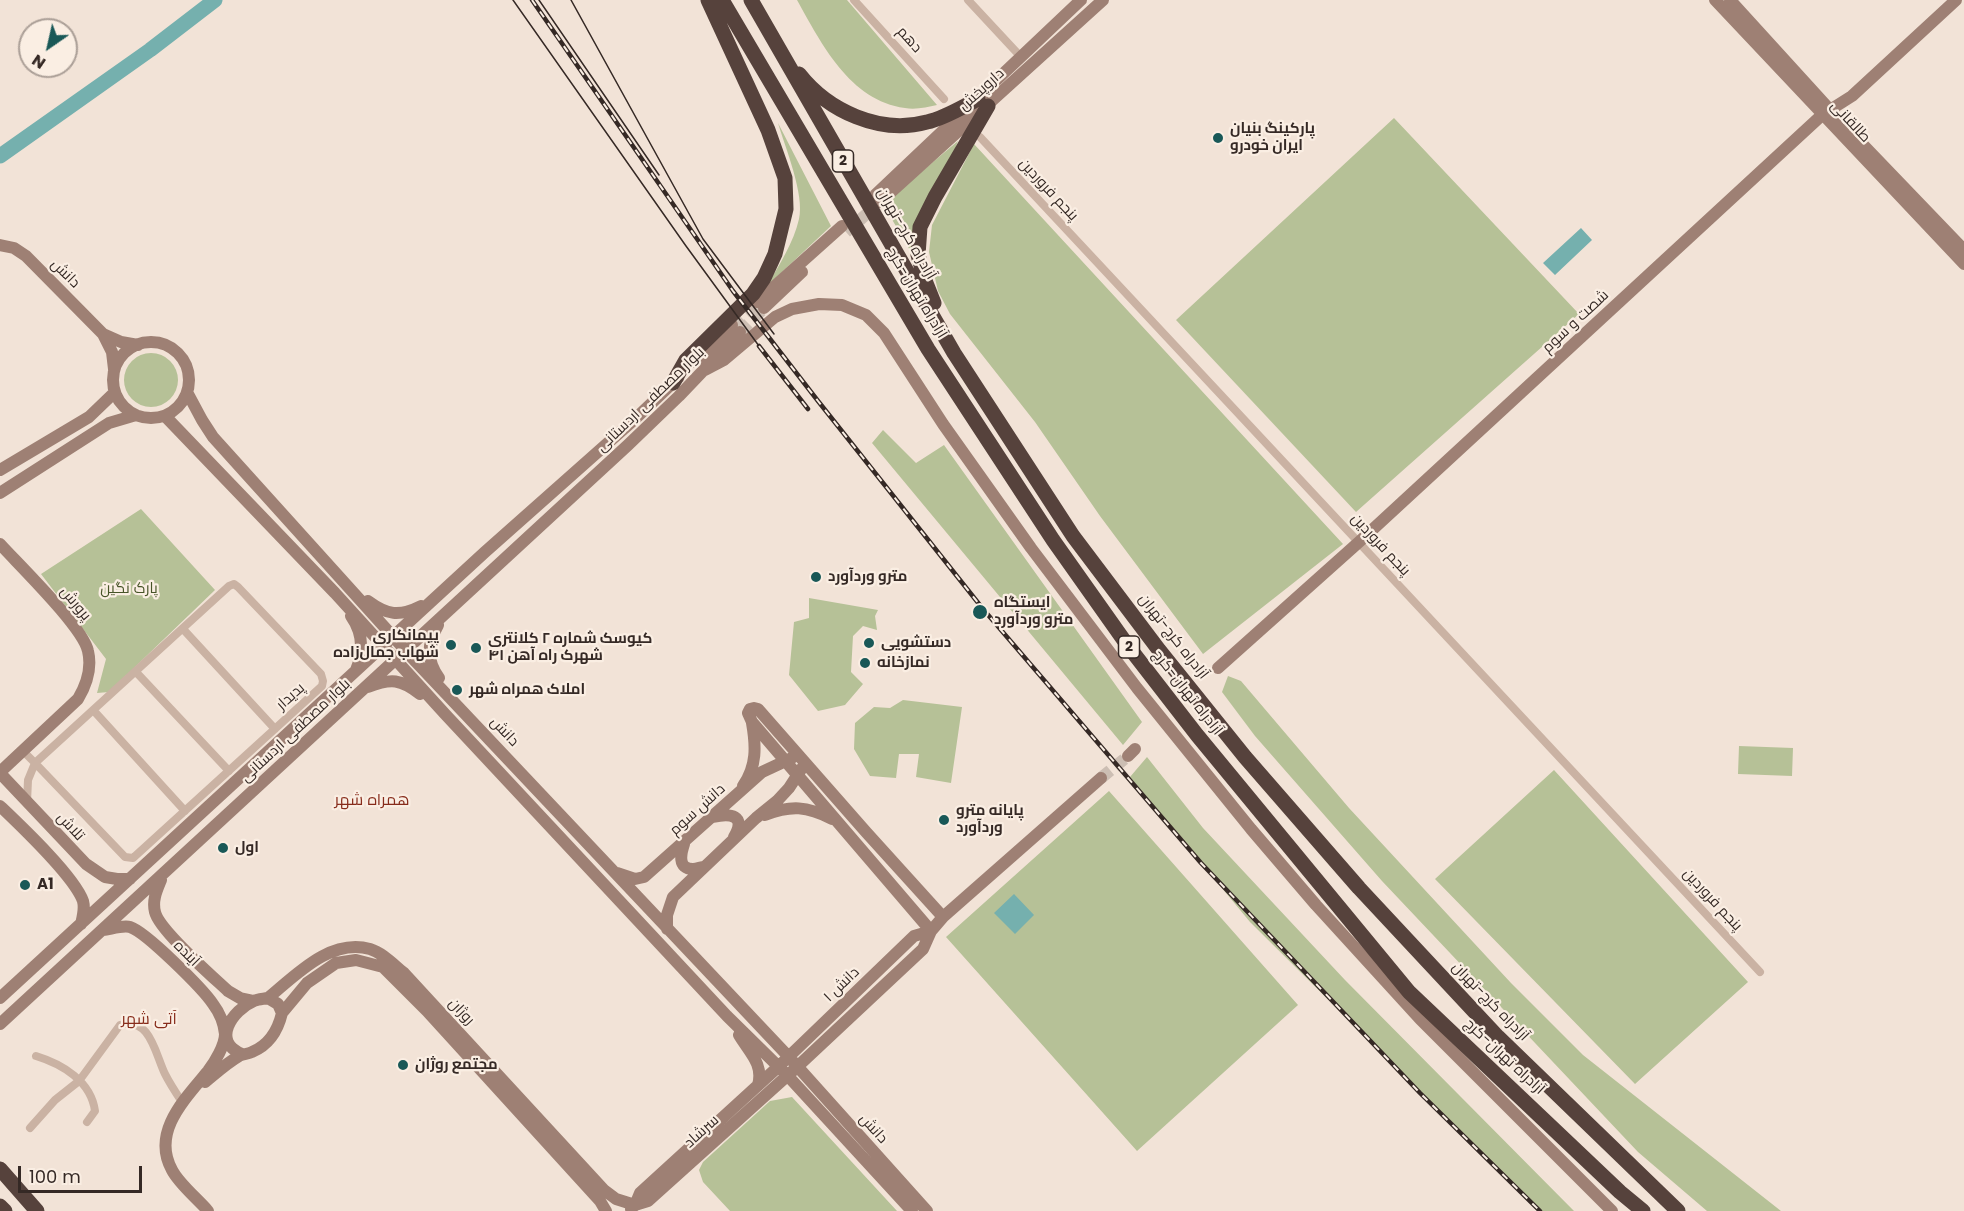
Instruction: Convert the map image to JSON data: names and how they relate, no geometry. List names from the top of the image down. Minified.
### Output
{"streets":{"highway":["2","آزادراه کرج-تهران","آزادراه تهران-کرج"],"street":["دهم","داروپخش","طالقانی","پنجم فروردین","دانش","شصت و سوم","بلوار مصطفی اردستانی","پرورش","پدیدار","دانش سوم","تلاش","آینده","دانش ۱","روژان","سرشاد"]},"crossings":[["طالقانی","شصت و سوم"],["پنجم فروردین","شصت و سوم"],["دانش","بلوار مصطفی اردستانی"],["دانش","دانش سوم"],["دانش","دانش ۱"],["دانش","سرشاد"],["بلوار مصطفی اردستانی","تلاش"],["بلوار مصطفی اردستانی","آینده"],["پرورش","تلاش"],["آینده","روژان"],["دانش ۱","سرشاد"]],"districts":["همراه شهر","آتی شهر"],"parks":["پارک نگین"],"places":["پارکینگ بنیان ایران خودرو","مترو وردآورد","ایستگاه مترو وردآورد","دستشویی","پیمانکاری شهاب جمال‌زاده","کیوسک شماره ۲ کلانتری ۴۱ شهرک راه آهن","نمازخانه","املاک همراه شهر","پایانه مترو وردآورد","اول","A1","مجتمع روژان"],"scale_bar":"100 m","north":"bottom left"}
